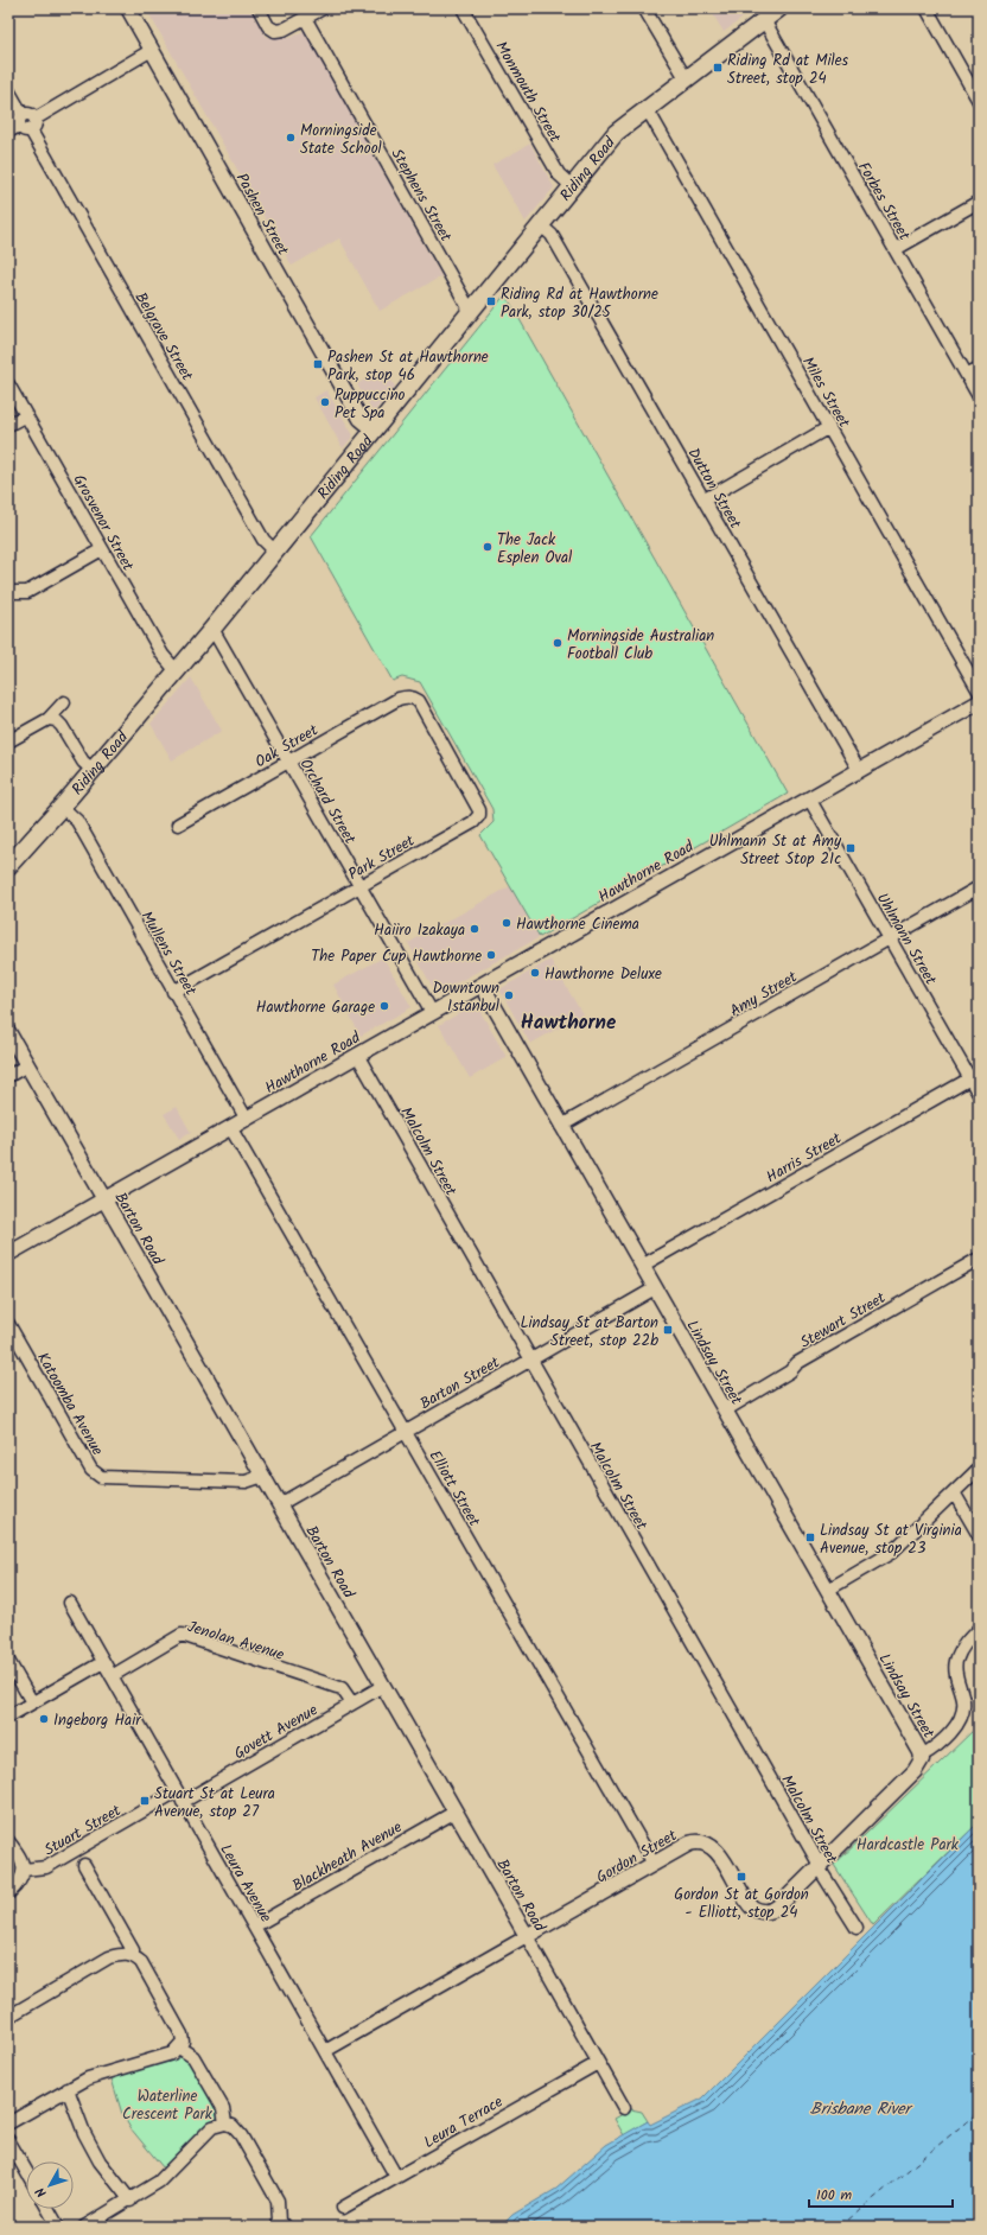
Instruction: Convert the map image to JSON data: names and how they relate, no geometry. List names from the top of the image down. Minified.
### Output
{"streets":{"main road":["Riding Road"],"street":["Monmouth Street","Stephens Street","Forbes Street","Pashen Street","Belgrave Street","Miles Street","Dutton Street","Grosvenor Street","Oak Street","Orchard Street","Park Street","Hawthorne Road","Uhlmann Street","Mullens Street","Amy Street","Malcolm Street","Harris Street","Barton Road","Stewart Street","Lindsay Street","Barton Street","Katoomba Avenue","Elliott Street","Jenolan Avenue","Govett Avenue","Stuart Street","Blackheath Avenue","Gordon Street","Leura Avenue","Leura Terrace"]},"crossings":[["Monmouth Street","Riding Road"],["Riding Road","Stephens Street"],["Riding Road","Forbes Street"],["Riding Road","Pashen Street"],["Riding Road","Belgrave Street"],["Riding Road","Miles Street"],["Riding Road","Dutton Street"],["Riding Road","Grosvenor Street"],["Riding Road","Orchard Street"],["Riding Road","Mullens Street"],["Dutton Street","Hawthorne Road"],["Oak Street","Orchard Street"],["Oak Street","Park Street"],["Orchard Street","Park Street"],["Orchard Street","Hawthorne Road"],["Park Street","Mullens Street"],["Hawthorne Road","Uhlmann Street"],["Hawthorne Road","Mullens Street"],["Hawthorne Road","Malcolm Street"],["Hawthorne Road","Barton Road"],["Hawthorne Road","Lindsay Street"],["Hawthorne Road","Elliott Street"],["Uhlmann Street","Amy Street"],["Uhlmann Street","Harris Street"],["Amy Street","Lindsay Street"],["Malcolm Street","Barton Street"],["Malcolm Street","Gordon Street"],["Harris Street","Lindsay Street"],["Barton Road","Barton Street"],["Barton Road","Katoomba Avenue"],["Barton Road","Govett Avenue"],["Barton Road","Blackheath Avenue"],["Barton Road","Gordon Street"],["Barton Road","Leura Terrace"],["Stewart Street","Lindsay Street"],["Lindsay Street","Barton Street"],["Lindsay Street","Gordon Street"],["Barton Street","Elliott Street"],["Elliott Street","Gordon Street"],["Jenolan Avenue","Govett Avenue"],["Jenolan Avenue","Leura Avenue"],["Govett Avenue","Stuart Street"],["Govett Avenue","Leura Avenue"],["Stuart Street","Leura Avenue"],["Blackheath Avenue","Leura Avenue"],["Gordon Street","Leura Avenue"],["Leura Avenue","Leura Terrace"]],"districts":["Hawthorne"],"water":["Brisbane River"],"parks":["Hardcastle Park","Waterline Crescent Park"],"places":{"transit":["Riding Rd at Miles Street, stop 24","Riding Rd at Hawthorne Park, stop 30/25","Pashen St at Hawthorne Park, stop 46","Uhlmann St at Amy Street Stop 21c","Lindsay St at Barton Street, stop 22b","Lindsay St at Virginia Avenue, stop 23","Stuart St at Leura Avenue, stop 27","Gordon St at Gordon - Elliott, stop 24"],"other":["Morningside State School","Puppuccino Pet Spa","The Jack Esplen Oval","Morningside Australian Football Club","Hawthorne Cinema","Haiiro Izakaya","The Paper Cup Hawthorne","Hawthorne Deluxe","Downtown Istanbul","Hawthorne Garage","Ingeborg Hair"]},"scale_bar":"100 m","north":"bottom left"}
